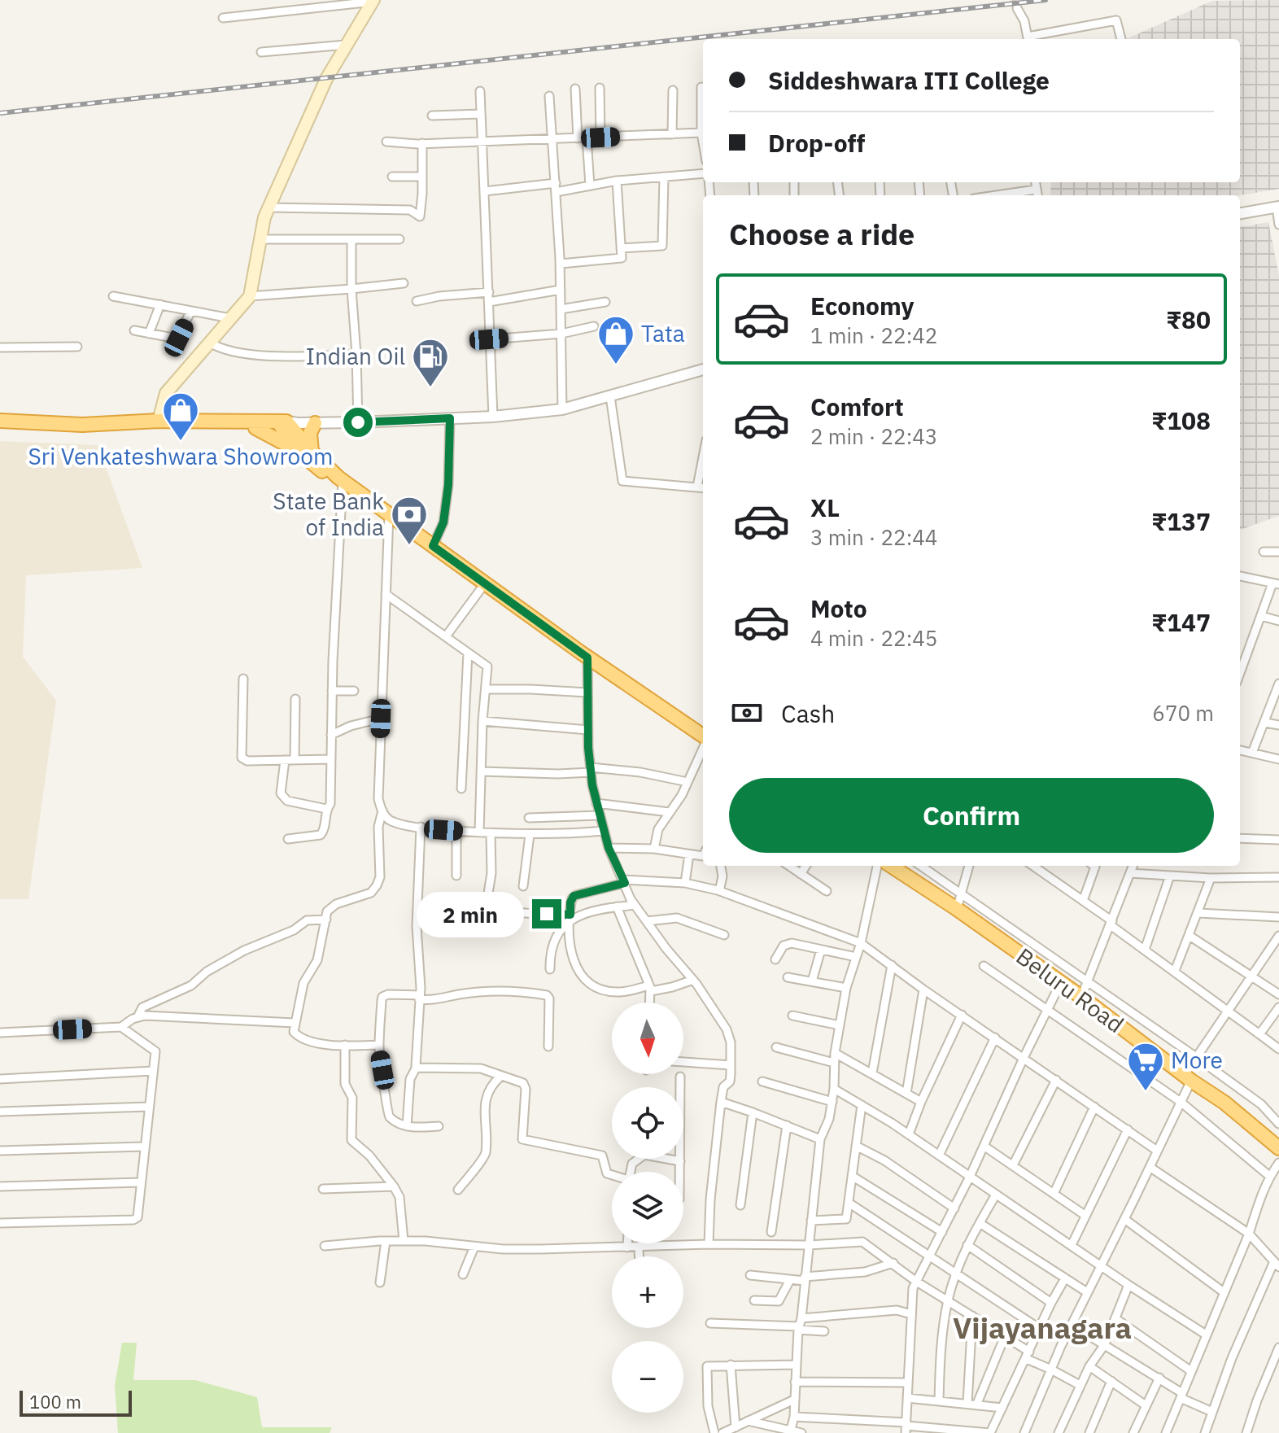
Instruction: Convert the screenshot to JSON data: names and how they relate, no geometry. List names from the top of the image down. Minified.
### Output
{"streets":{"highway":["Beluru Road"]},"districts":["Vijayanagara"],"places":{"shop":["Tata","Sri Venkateshwara Showroom"],"fuel station":["Indian Oil"],"bank":["State Bank of India"],"supermarket":["More"]},"scale_bar":"100 m","north":"bottom","page":{"banner":["Siddeshwara ITI College","Drop-off"],"heading":"Choose a ride","list":[{"name":"Economy","note":"1 min · 22:42","value":"₹80"},{"name":"Comfort","note":"2 min · 22:43","value":"₹108"},{"name":"XL","note":"3 min · 22:44","value":"₹137"},{"name":"Moto","note":"4 min · 22:45","value":"₹147"}],"pay":["Cash","670 m"],"buttons":"Confirm","bubble":"2 min","map_buttons":["+","−"],"scale":"100 m"}}
